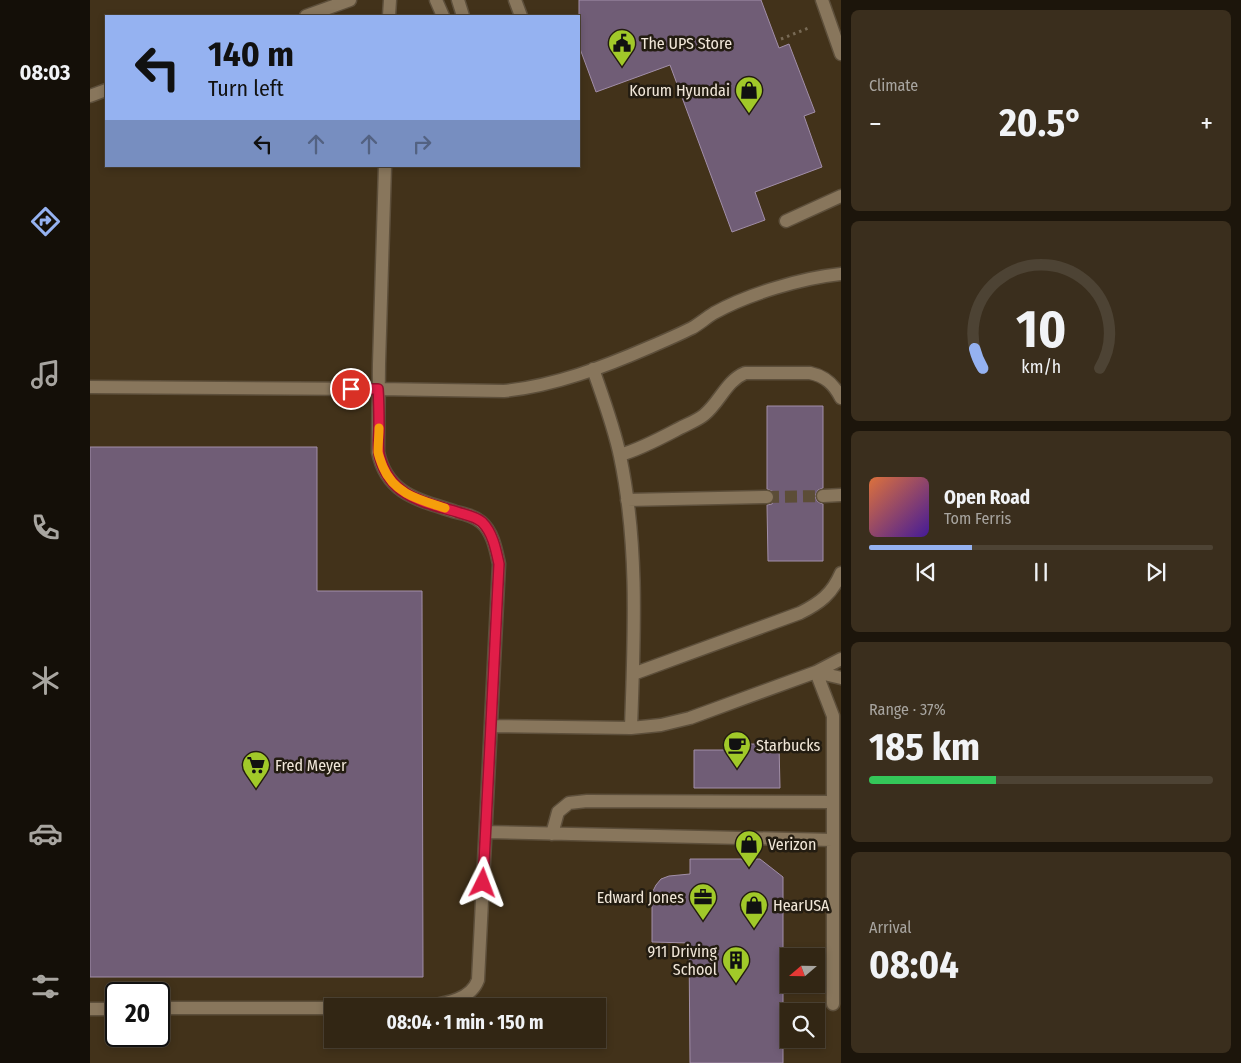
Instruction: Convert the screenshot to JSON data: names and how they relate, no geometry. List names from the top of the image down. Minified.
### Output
{"places":{"public building":["The UPS Store"],"shop":["Korum Hyundai","Verizon","HearUSA"],"cafe":["Starbucks"],"supermarket":["Fred Meyer"],"office":["Edward Jones"],"building":["911 Driving School"]},"north":"left","page":{"tabs":"08:03","tile":["Climate",["Range · 37%","185 km"],["Arrival","08:04"]],"turn":["140 m","Turn left"],"heat":["−","20.5°","+"],"song":["Open Road","Tom Ferris"],"limit":"20","trip":"08:04 · 1 min · 150 m","gauge":["10","km/h"]}}
